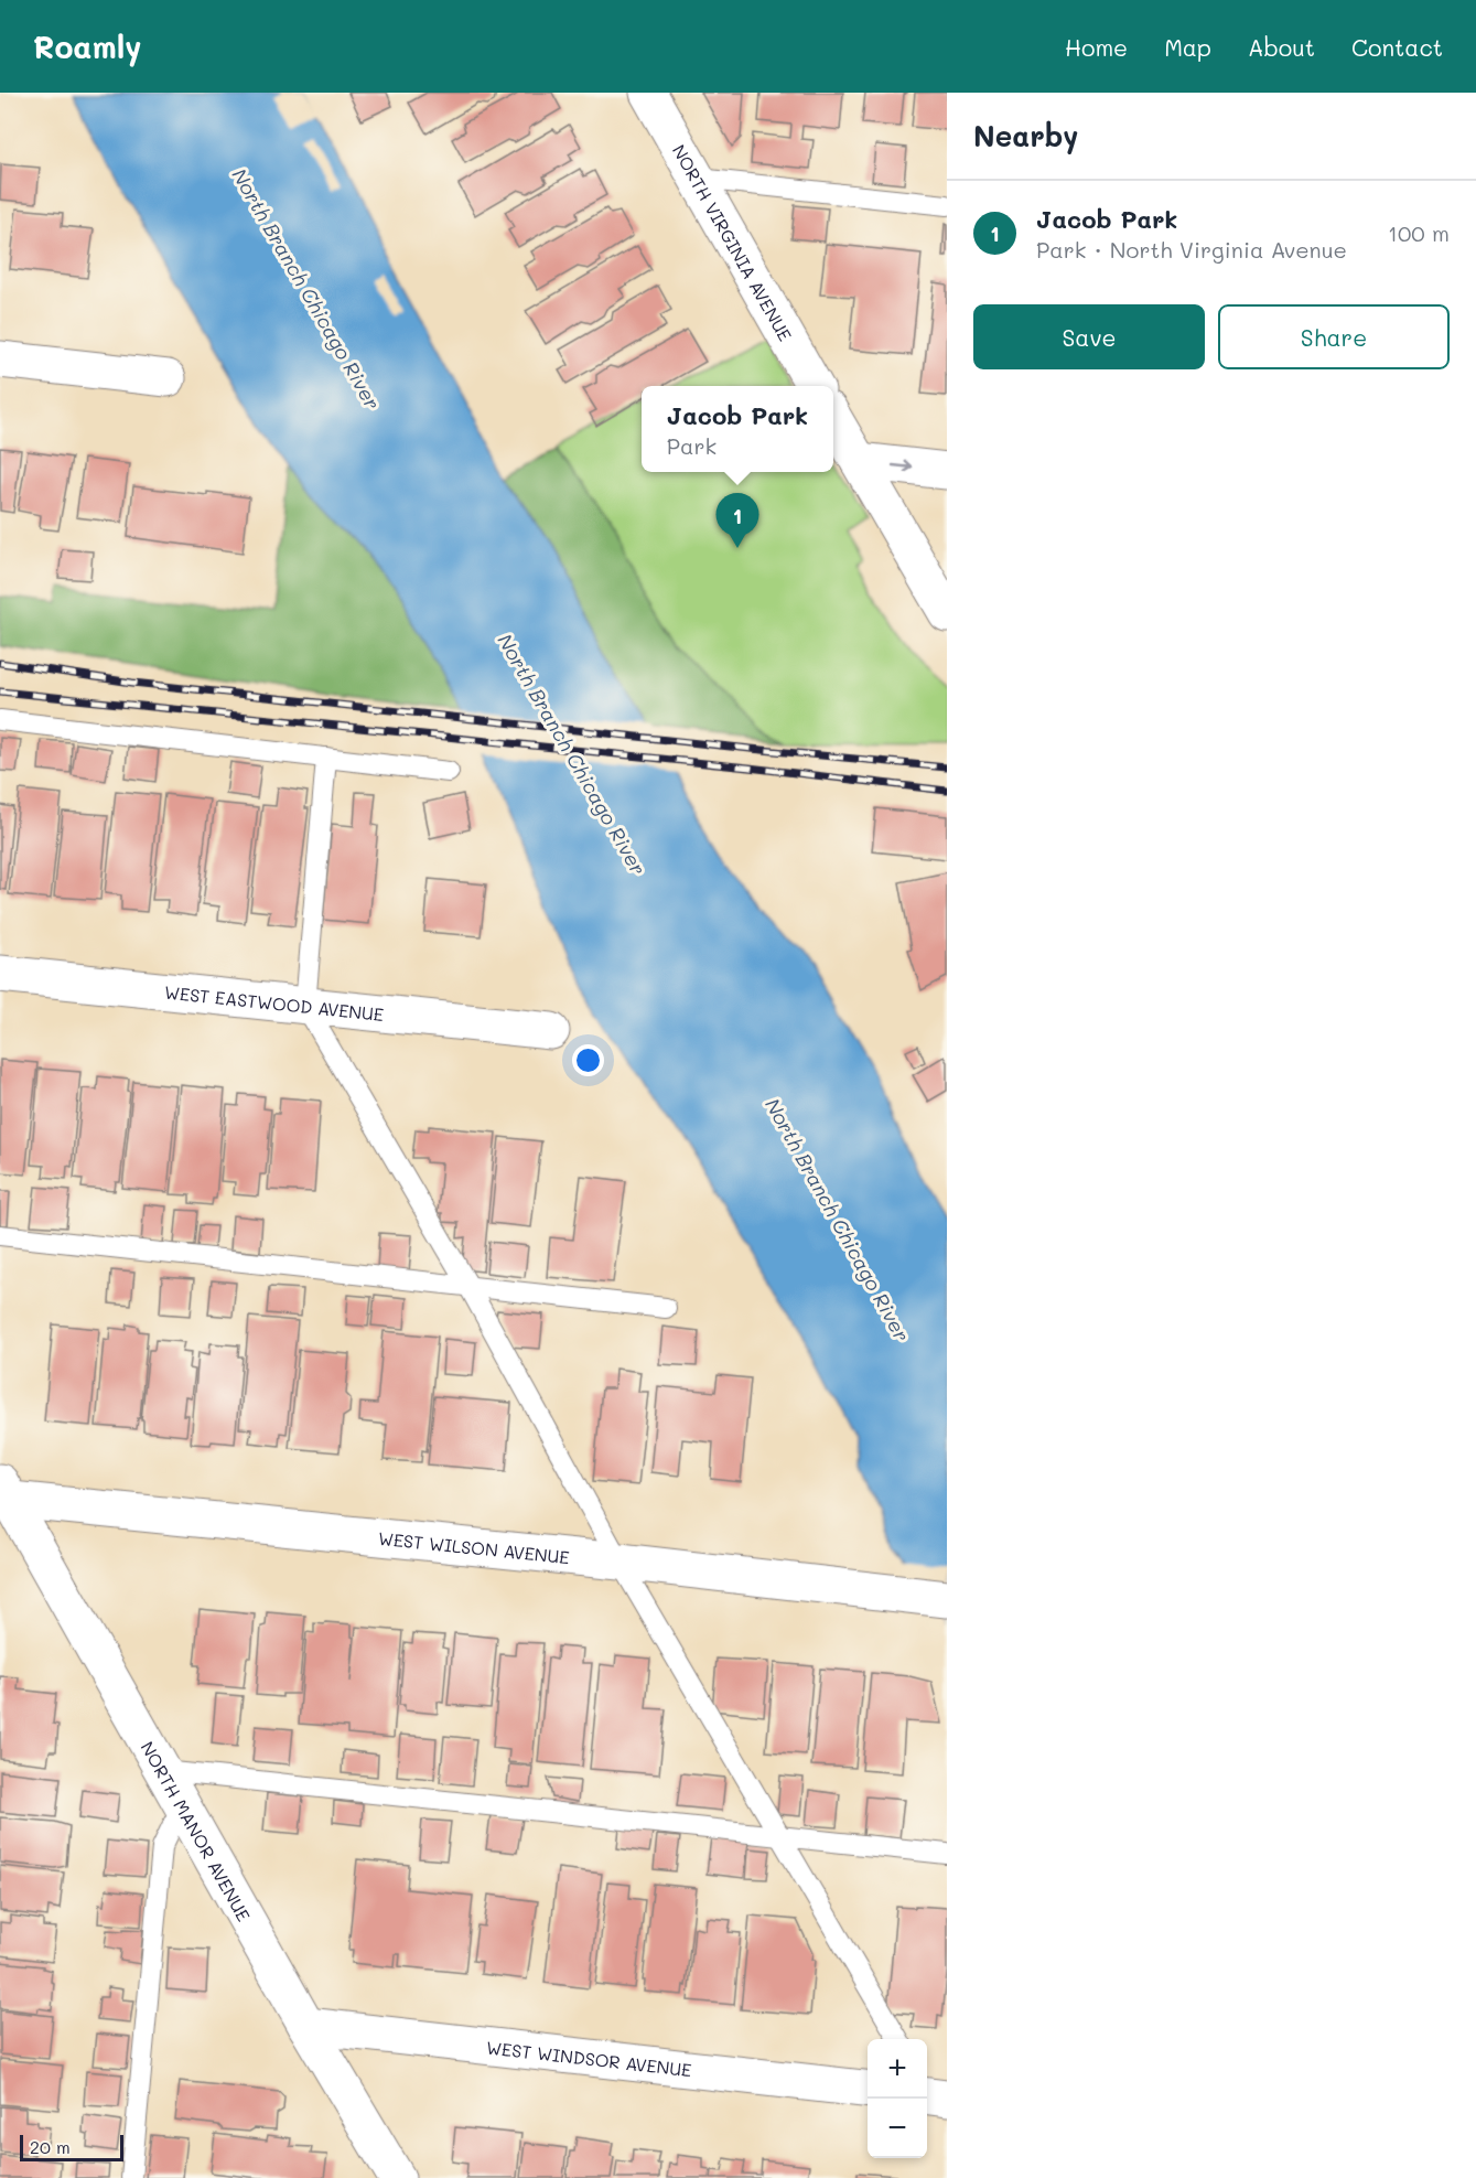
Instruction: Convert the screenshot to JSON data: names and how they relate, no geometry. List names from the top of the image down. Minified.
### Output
{"streets":{"street":["NORTH VIRGINIA AVENUE","WEST EASTWOOD AVENUE","WEST WILSON AVENUE","NORTH MANOR AVENUE","WEST WINDSOR AVENUE"]},"crossings":[["WEST WILSON AVENUE","NORTH MANOR AVENUE"],["NORTH MANOR AVENUE","WEST WINDSOR AVENUE"]],"water":["North Branch Chicago River"],"scale_bar":"20 m","page":{"header":"Roamly","nav":["Home","Map","About","Contact"],"heading":"Nearby","list":[{"mark":"1","name":"Jacob Park","note":"Park · North Virginia Avenue","value":"100 m"}],"buttons":["Save","Share"],"popup":["Jacob Park","Park"],"pins":"1","map_buttons":["+","−"],"scale":"20 m"}}
